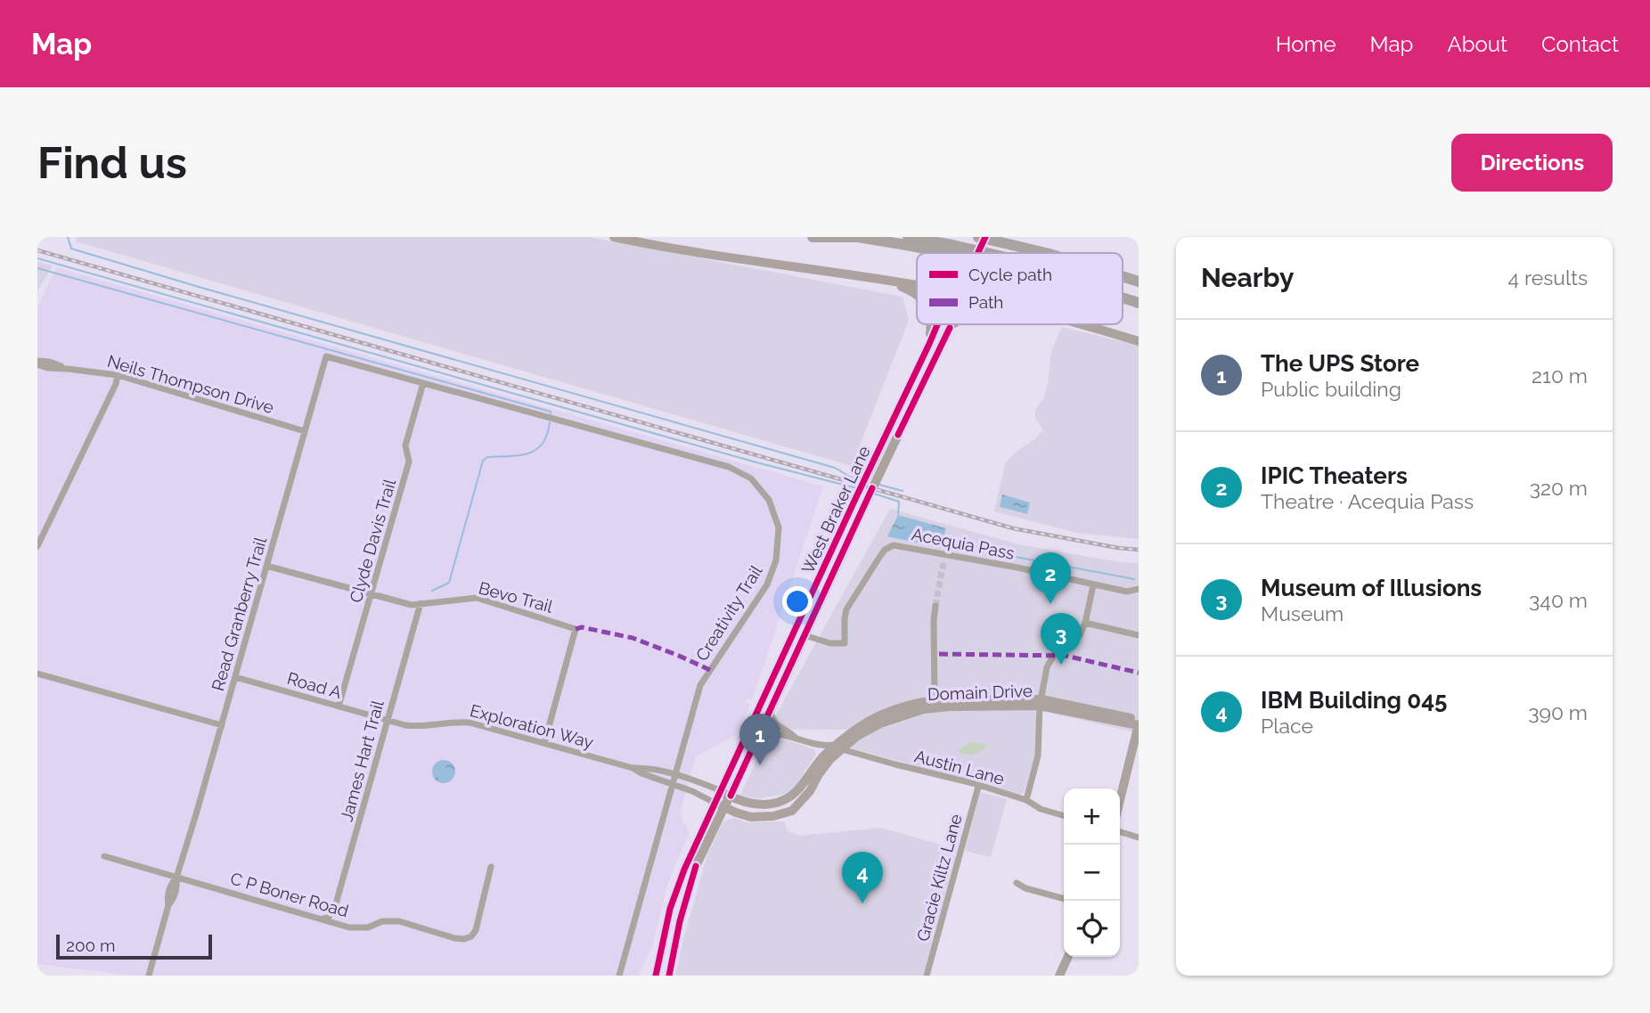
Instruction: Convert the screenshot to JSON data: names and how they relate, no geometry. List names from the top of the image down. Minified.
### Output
{"streets":{"main road":["West Braker Lane","Domain Drive"],"street":["Neils Thompson Drive","Clyde Davis Trail","Acequia Pass","Bevo Trail","Creativity Trail","Read Granberry Trail","Road A","Exploration Way","James Hart Trail","Austin Lane","Gracie Kiltz Lane","C P Boner Road"]},"crossings":[["Neils Thompson Drive","Read Granberry Trail"],["West Braker Lane","Acequia Pass"],["West Braker Lane","Exploration Way"],["Clyde Davis Trail","Bevo Trail"],["Clyde Davis Trail","Creativity Trail"],["Clyde Davis Trail","Road A"],["Bevo Trail","Read Granberry Trail"],["Bevo Trail","Exploration Way"],["Bevo Trail","James Hart Trail"],["Creativity Trail","Read Granberry Trail"],["Creativity Trail","Exploration Way"],["Read Granberry Trail","Road A"],["Read Granberry Trail","C P Boner Road"],["Road A","Exploration Way"],["Road A","James Hart Trail"],["Domain Drive","Austin Lane"],["Exploration Way","James Hart Trail"],["James Hart Trail","C P Boner Road"],["Austin Lane","Gracie Kiltz Lane"]],"legend":["Cycle path","Path"],"scale_bar":"200 m","page":{"header":"Map","nav":["Home","Map","About","Contact"],"buttons":"Directions","title":"Find us","heading":["Nearby","4 results"],"list":[{"mark":"1","name":"The UPS Store","note":"Public building","value":"210 m"},{"mark":"2","name":"IPIC Theaters","note":"Theatre · Acequia Pass","value":"320 m"},{"mark":"3","name":"Museum of Illusions","note":"Museum","value":"340 m"},{"mark":"4","name":"IBM Building 045","note":"Place","value":"390 m"}],"pins":["2","3","1","4"],"map_buttons":["+","−"],"scale":"200 m"}}
